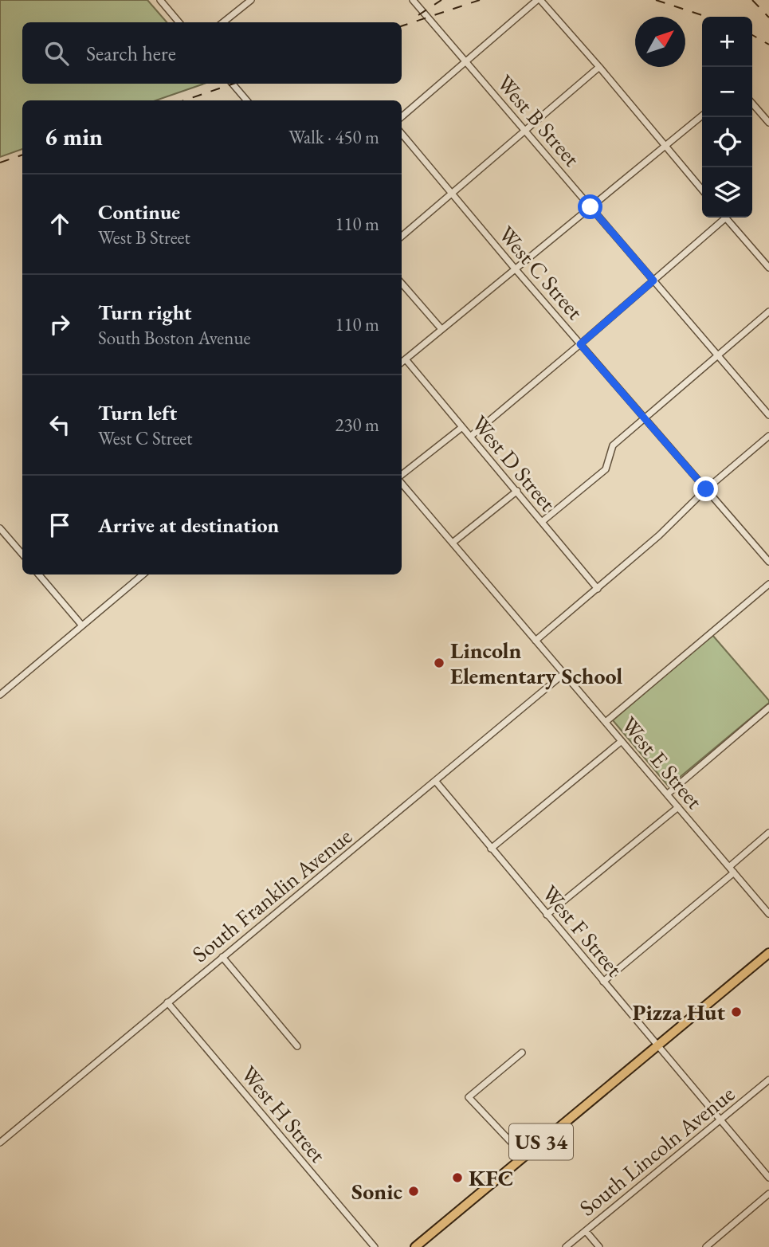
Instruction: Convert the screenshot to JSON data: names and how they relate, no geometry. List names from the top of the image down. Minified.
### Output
{"streets":{"highway":["US 34"],"street":["West B Street","West C Street","West D Street","West E Street","South Franklin Avenue","West F Street","West H Street","South Lincoln Avenue"]},"crossings":[["West E Street","South Franklin Avenue"],["South Franklin Avenue","West F Street"],["South Franklin Avenue","West H Street"],["West F Street","US 34"],["West F Street","South Lincoln Avenue"]],"places":["Lincoln Elementary School","Pizza Hut","KFC","Sonic"],"north":"top right","page":{"map_buttons":["+","−"],"search":"Search here","heading":["6 min","Walk · 450 m"],"list":[["Continue","West B Street","110 m"],["Turn right","South Boston Avenue","110 m"],["Turn left","West C Street","230 m"],"Arrive at destination"]}}
